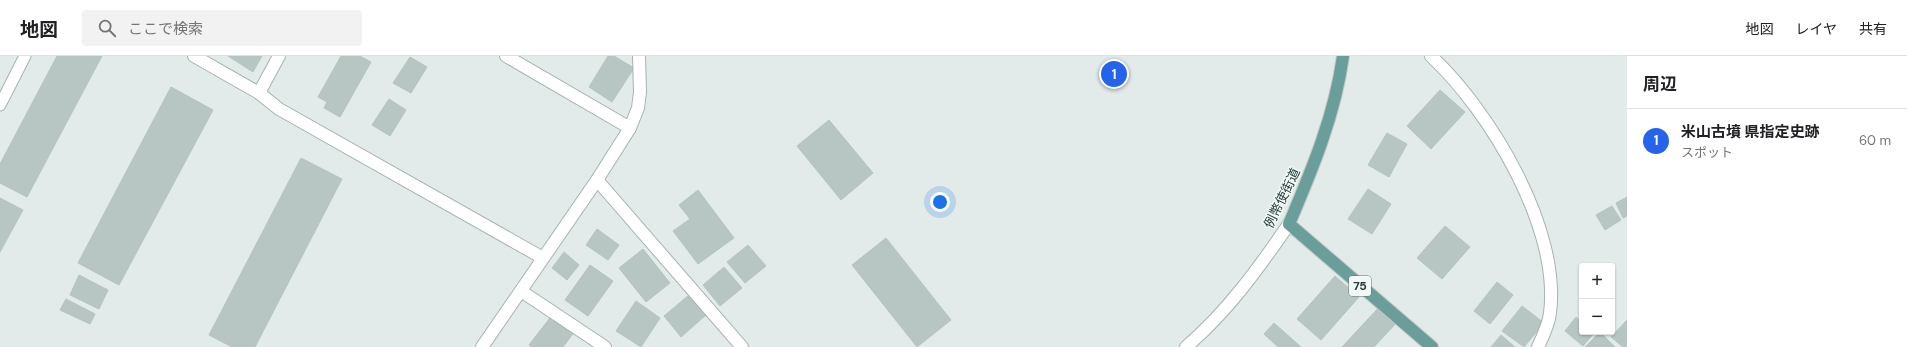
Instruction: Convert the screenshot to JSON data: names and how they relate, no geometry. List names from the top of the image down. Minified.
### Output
{"streets":{"main road":["例幣使街道","75"]},"crossings":[["例幣使街道","75"]],"page":{"header":"地図","search":"ここで検索","nav":["地図","レイヤ","共有"],"heading":"周辺","pins":"1","list":[{"mark":"1","name":"米山古墳 県指定史跡","note":"スポット","value":"60 m"}],"map_buttons":["+","−"]}}
